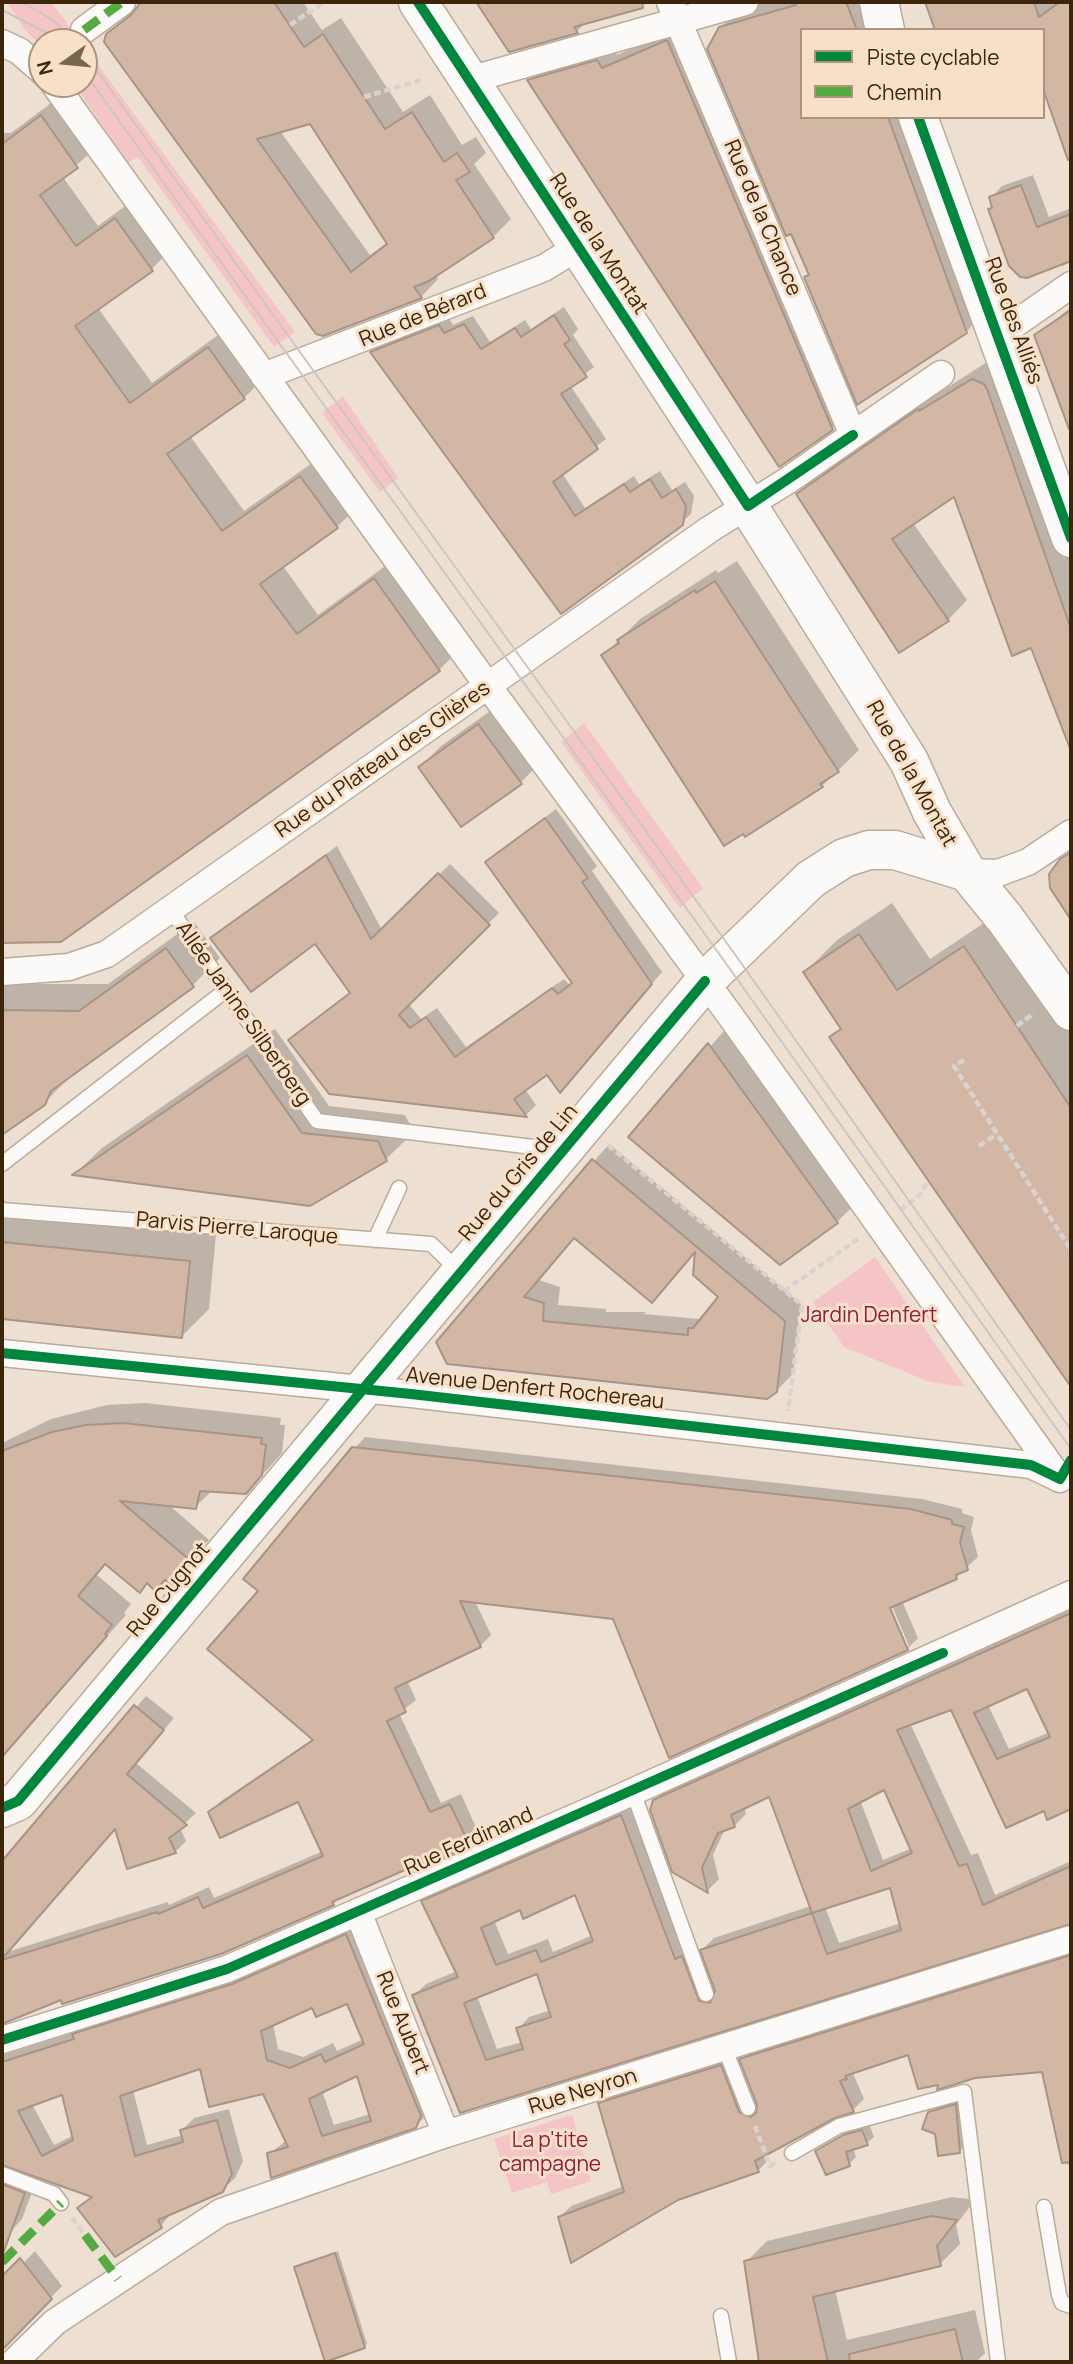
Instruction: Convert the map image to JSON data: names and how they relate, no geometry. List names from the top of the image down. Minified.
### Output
{"streets":{"main road":["Rue de la Montat","Rue des Alliés","Rue du Gris de Lin","Rue Cugnot"],"street":["Rue de la Chance","Rue de Bérard","Rue du Plateau des Glières","Avenue Denfert Rochereau","Rue Ferdinand","Rue Aubert","Rue Neyron"],"lane":["Allée Janine Silberberg","Parvis Pierre Laroque"]},"crossings":[["Rue de la Chance","Rue du Plateau des Glières"],["Rue de la Montat","Rue de Bérard"],["Rue de la Montat","Rue du Plateau des Glières"],["Rue de la Montat","Rue du Gris de Lin"],["Rue du Plateau des Glières","Allée Janine Silberberg"],["Allée Janine Silberberg","Rue du Gris de Lin"],["Rue du Gris de Lin","Parvis Pierre Laroque"],["Rue du Gris de Lin","Avenue Denfert Rochereau"],["Rue du Gris de Lin","Rue Cugnot"],["Avenue Denfert Rochereau","Rue Cugnot"],["Rue Ferdinand","Rue Aubert"],["Rue Aubert","Rue Neyron"]],"parks":["Jardin Denfert","La p'tite campagne"],"legend":["Piste cyclable","Chemin"],"north":"left"}
